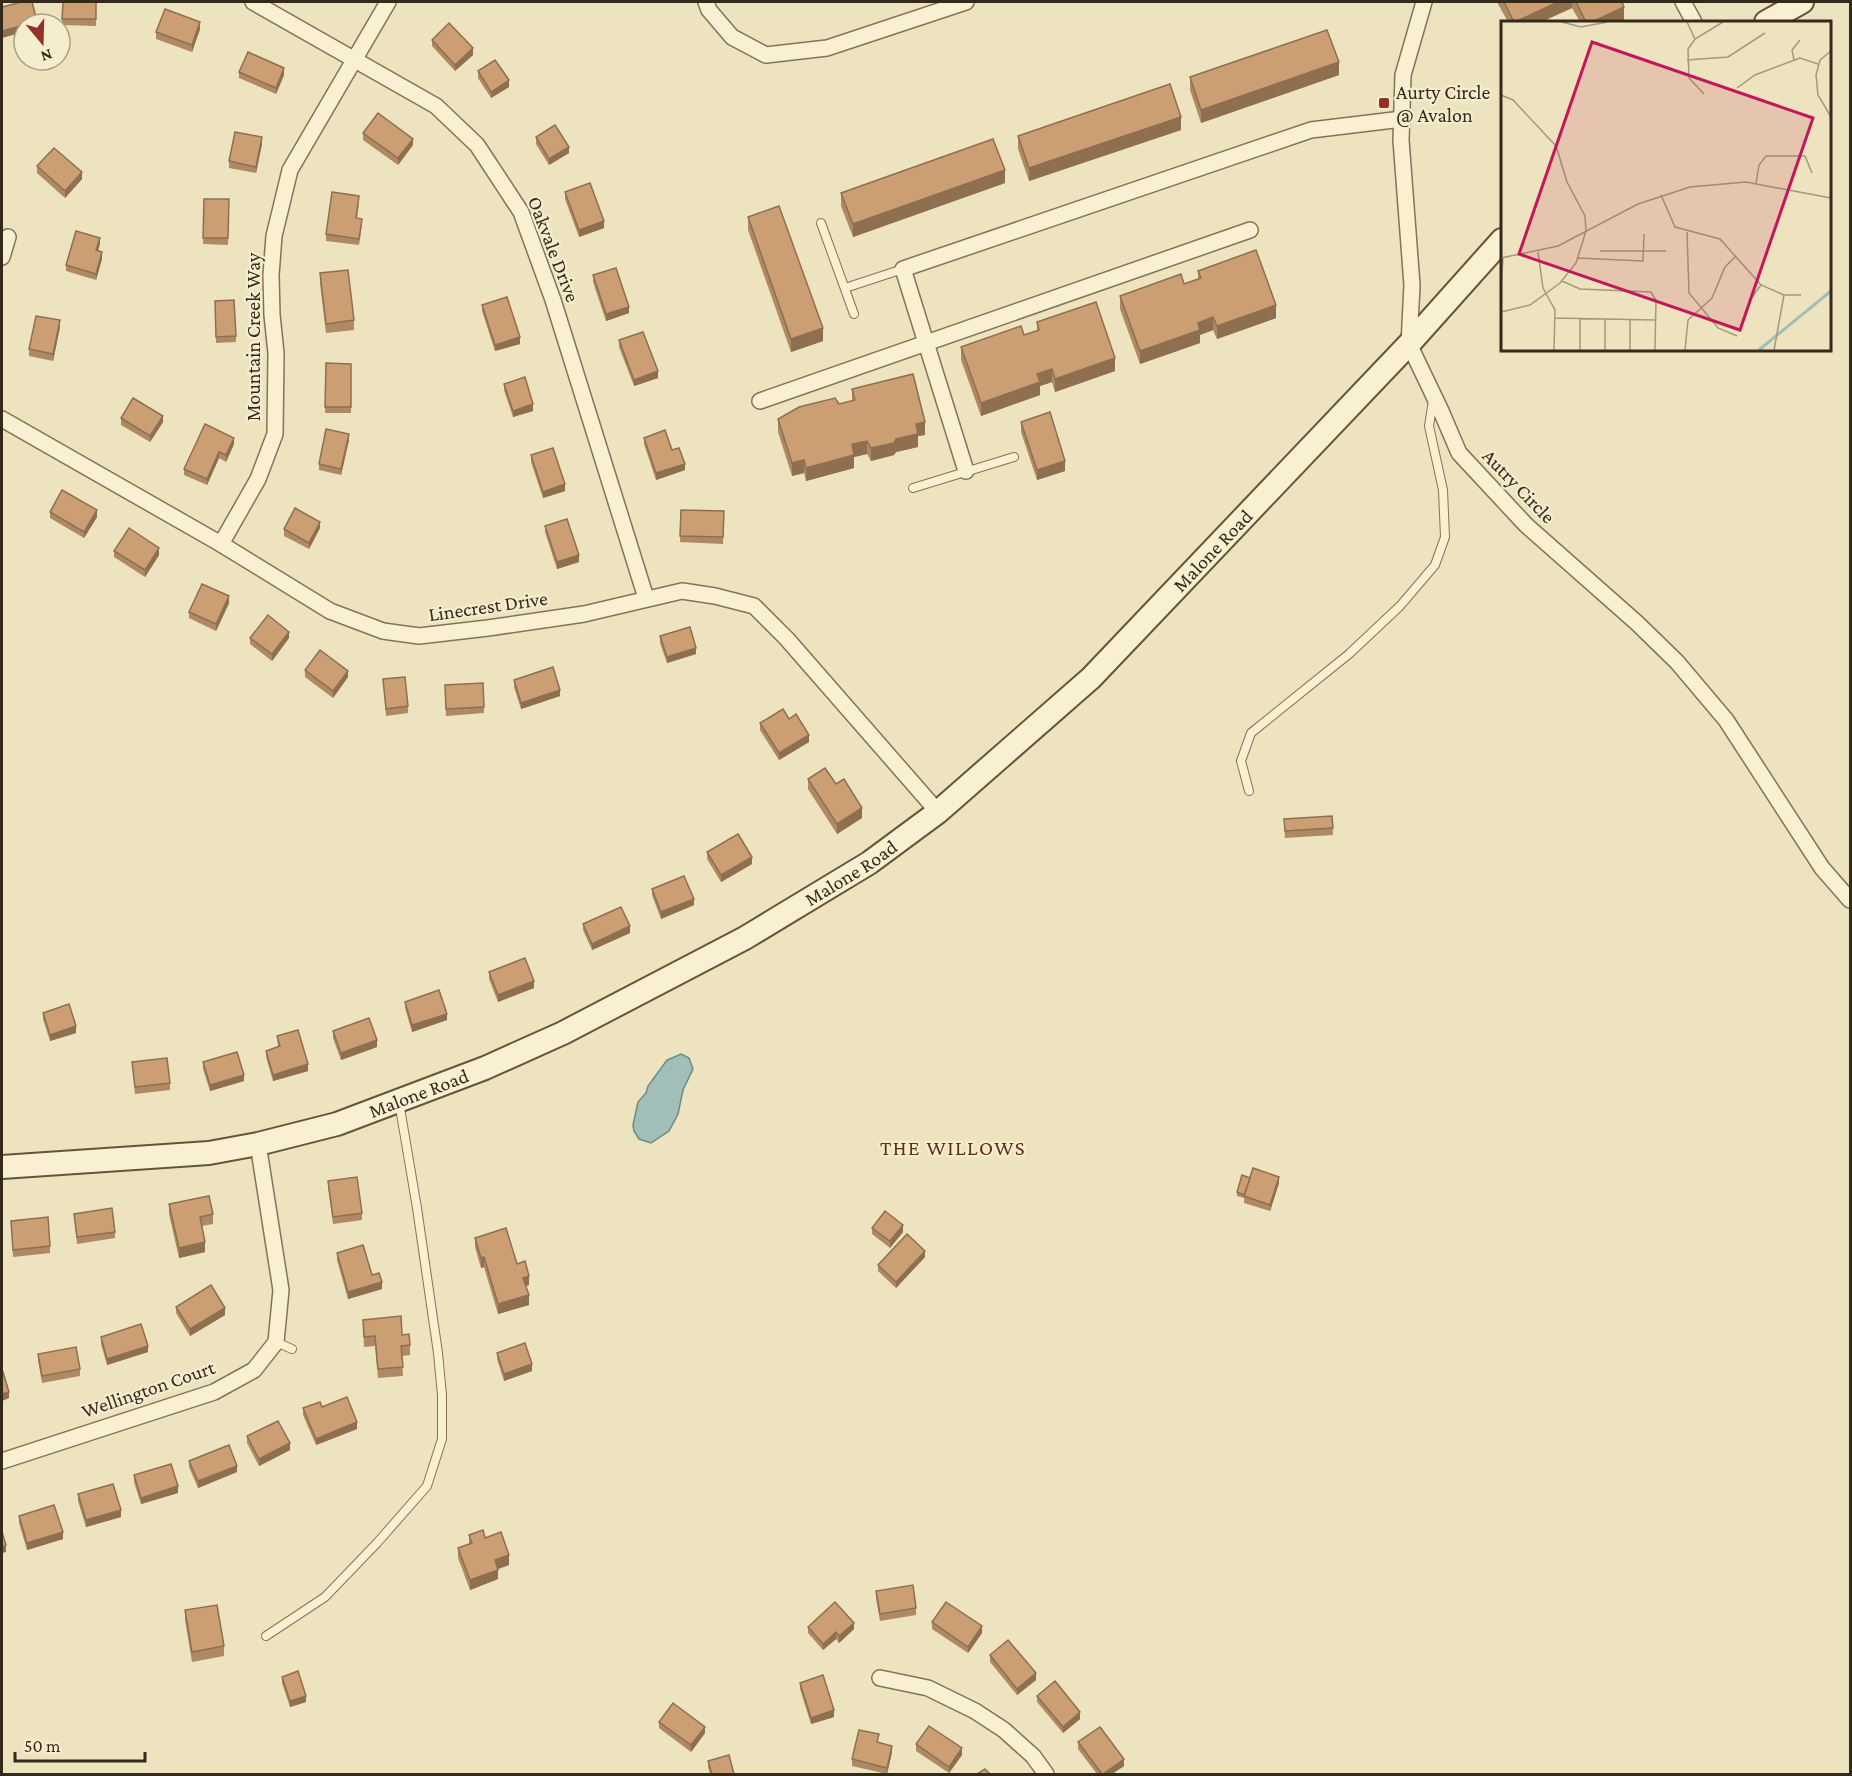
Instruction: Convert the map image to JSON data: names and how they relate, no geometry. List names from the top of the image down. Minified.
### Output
{"streets":{"street":["Oakvale Drive","Mountain Creek Way","Autry Circle","Malone Road","Linecrest Drive","Wellington Court"]},"crossings":[["Oakvale Drive","Mountain Creek Way"],["Oakvale Drive","Linecrest Drive"],["Mountain Creek Way","Linecrest Drive"],["Autry Circle","Malone Road"],["Malone Road","Linecrest Drive"]],"districts":["THE WILLOWS"],"places":{"transit":["Aurty Circle @ Avalon"]},"scale_bar":"50 m","north":"bottom"}
